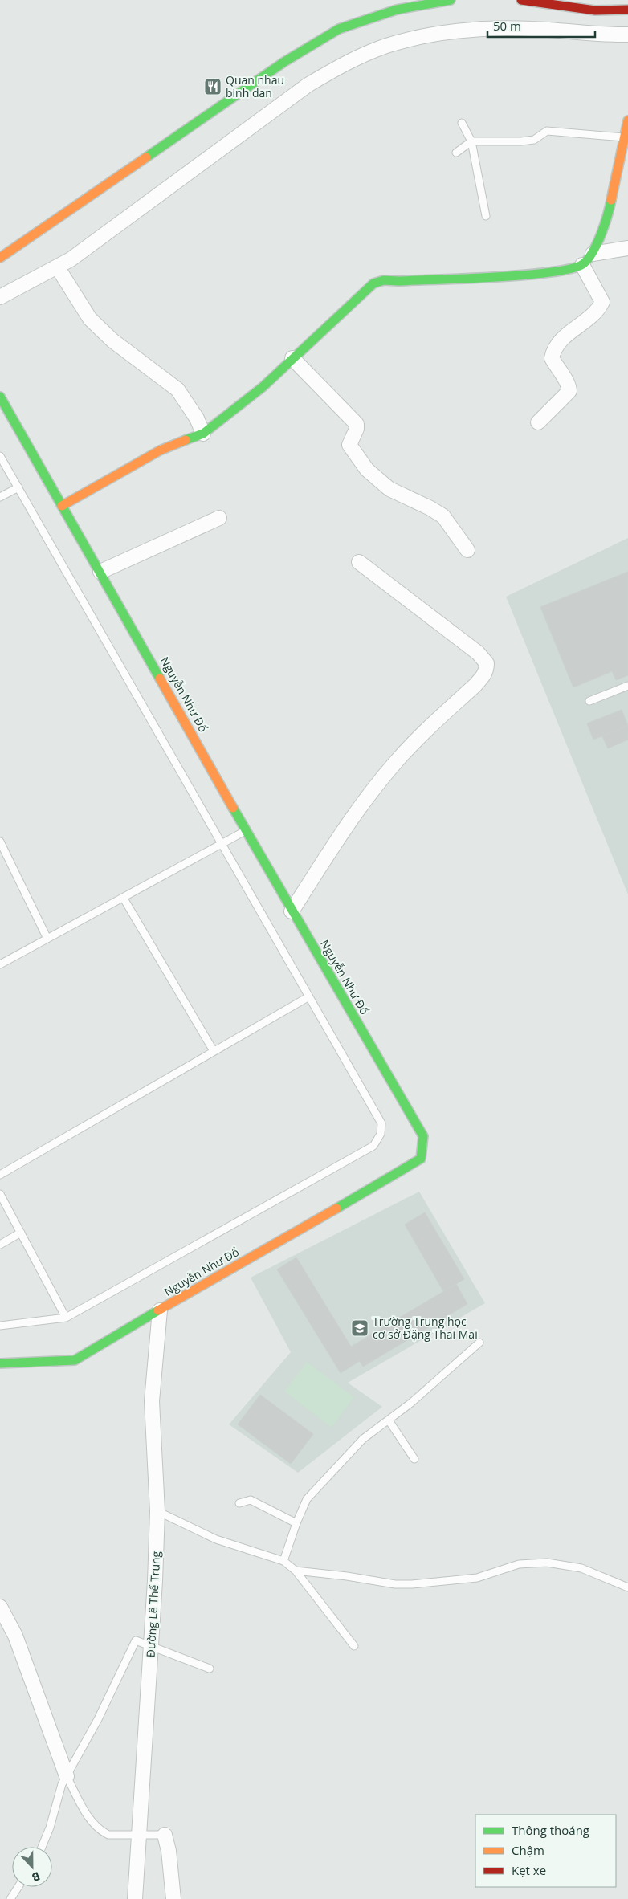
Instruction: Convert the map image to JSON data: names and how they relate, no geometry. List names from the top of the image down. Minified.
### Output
{"streets":{"street":["Nguyễn Như Đổ","Đường Lê Thế Trung"]},"crossings":[["Nguyễn Như Đổ","Đường Lê Thế Trung"]],"places":{"restaurant":["Quan nhau binh dan"],"school or university":["Trường Trung học cơ sở Đặng Thai Mai"]},"legend":["Thông thoáng","Chậm","Kẹt xe"],"scale_bar":"50 m","north":"bottom"}
